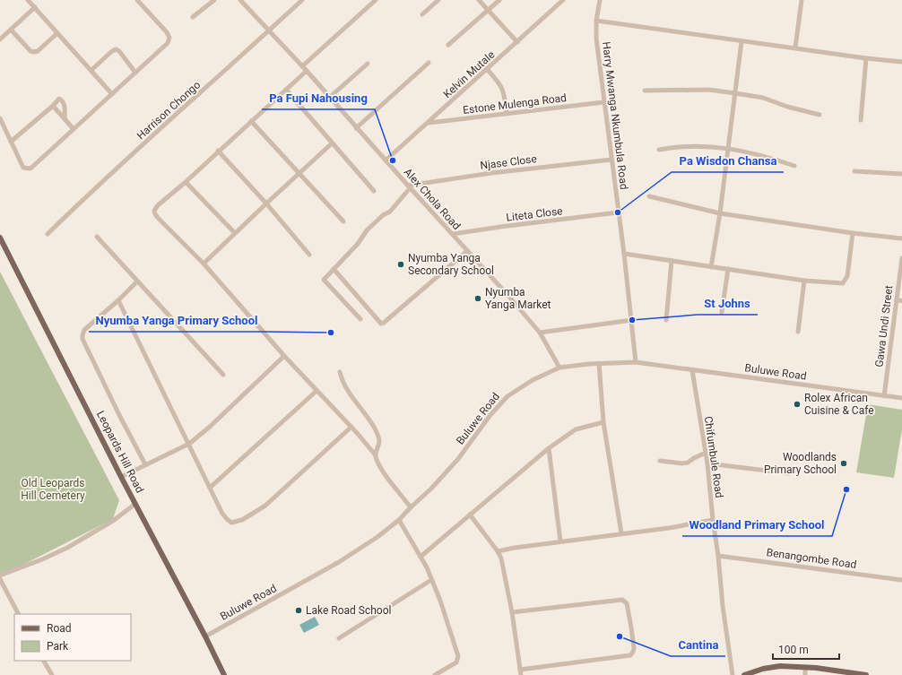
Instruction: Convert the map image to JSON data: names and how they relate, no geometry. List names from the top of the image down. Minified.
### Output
{"streets":{"main road":["Leopards Hill Road"],"street":["Kelvin Mutale","Estone Mulenga Road","Harrison Chongo","Harry Mwanga Nkumbula Road","Njase Close","Alex Chola Road","Liteta Close","Gawa Undi Street","Buluwe Road","Chifumbule Road","Benangombe Road"]},"crossings":[["Kelvin Mutale","Estone Mulenga Road"],["Kelvin Mutale","Alex Chola Road"],["Estone Mulenga Road","Harry Mwanga Nkumbula Road"],["Harrison Chongo","Alex Chola Road"],["Harry Mwanga Nkumbula Road","Njase Close"],["Harry Mwanga Nkumbula Road","Liteta Close"],["Harry Mwanga Nkumbula Road","Buluwe Road"],["Njase Close","Alex Chola Road"],["Alex Chola Road","Liteta Close"],["Alex Chola Road","Buluwe Road"],["Gawa Undi Street","Buluwe Road"],["Buluwe Road","Leopards Hill Road"],["Buluwe Road","Chifumbule Road"],["Chifumbule Road","Benangombe Road"]],"parks":["Old Leopards Hill Cemetery"],"places":["Pa Fupi Nahousing","Pa Wisdon Chansa","Nyumba Yanga Secondary School","Nyumba Yanga Market","St Johns","Nyumba Yanga Primary School","Rolex African Cuisine & Cafe","Woodlands Primary School","Woodland Primary School","Lake Road School","Cantina"],"legend":["Road","Park"],"scale_bar":"100 m"}
